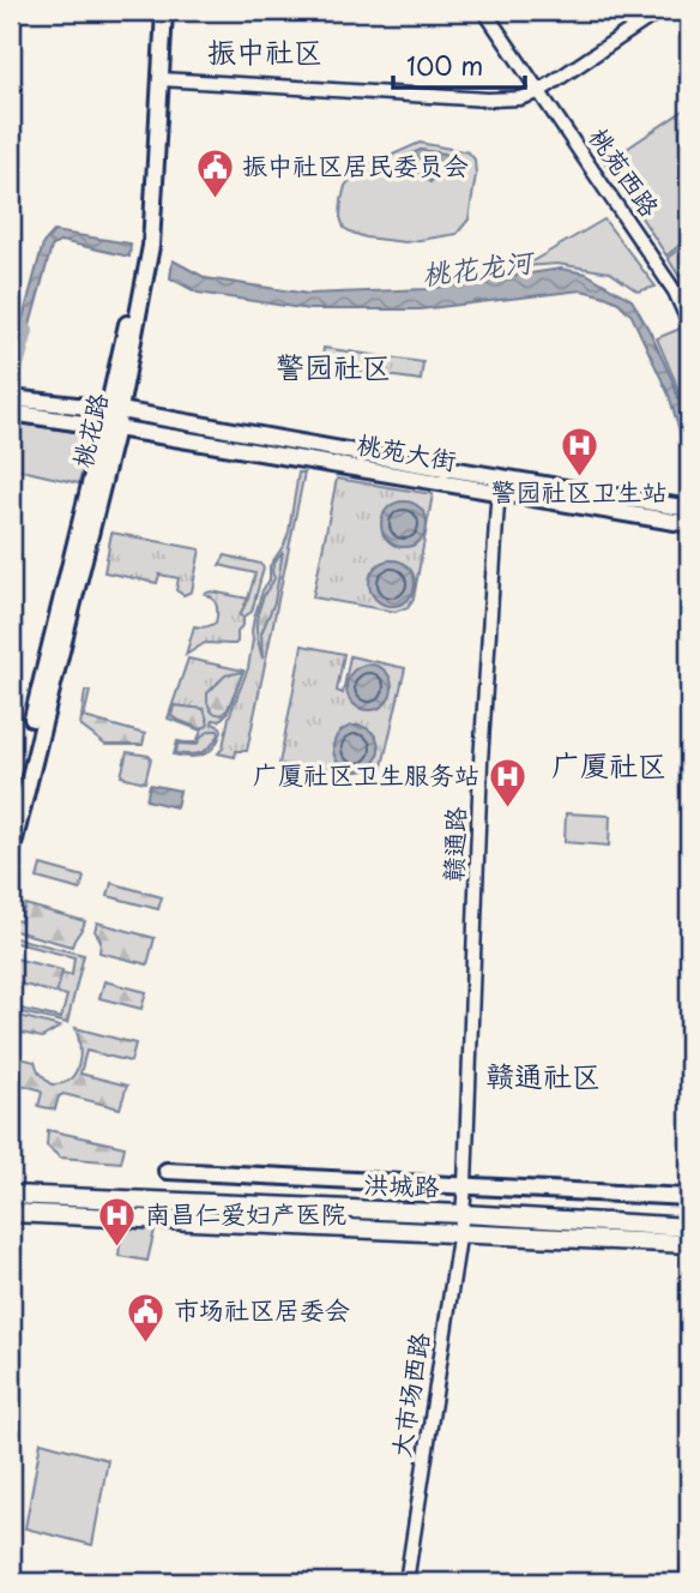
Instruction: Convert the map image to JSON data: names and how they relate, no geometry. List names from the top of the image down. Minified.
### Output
{"streets":{"highway":["洪城路"],"main road":["桃花路","桃苑大街"],"street":["桃苑西路","赣通路","大市场西路"]},"crossings":[["桃花路","桃苑大街"],["桃苑大街","赣通路"],["赣通路","洪城路"],["赣通路","大市场西路"],["洪城路","大市场西路"]],"districts":["振中社区","警园社区","广厦社区","赣通社区"],"water":["桃花龙河"],"places":{"public building":["振中社区居民委员会","市场社区居委会"],"hospital":["警园社区卫生站","广厦社区卫生服务站","南昌仁爱妇产医院"]},"scale_bar":"100 m"}
